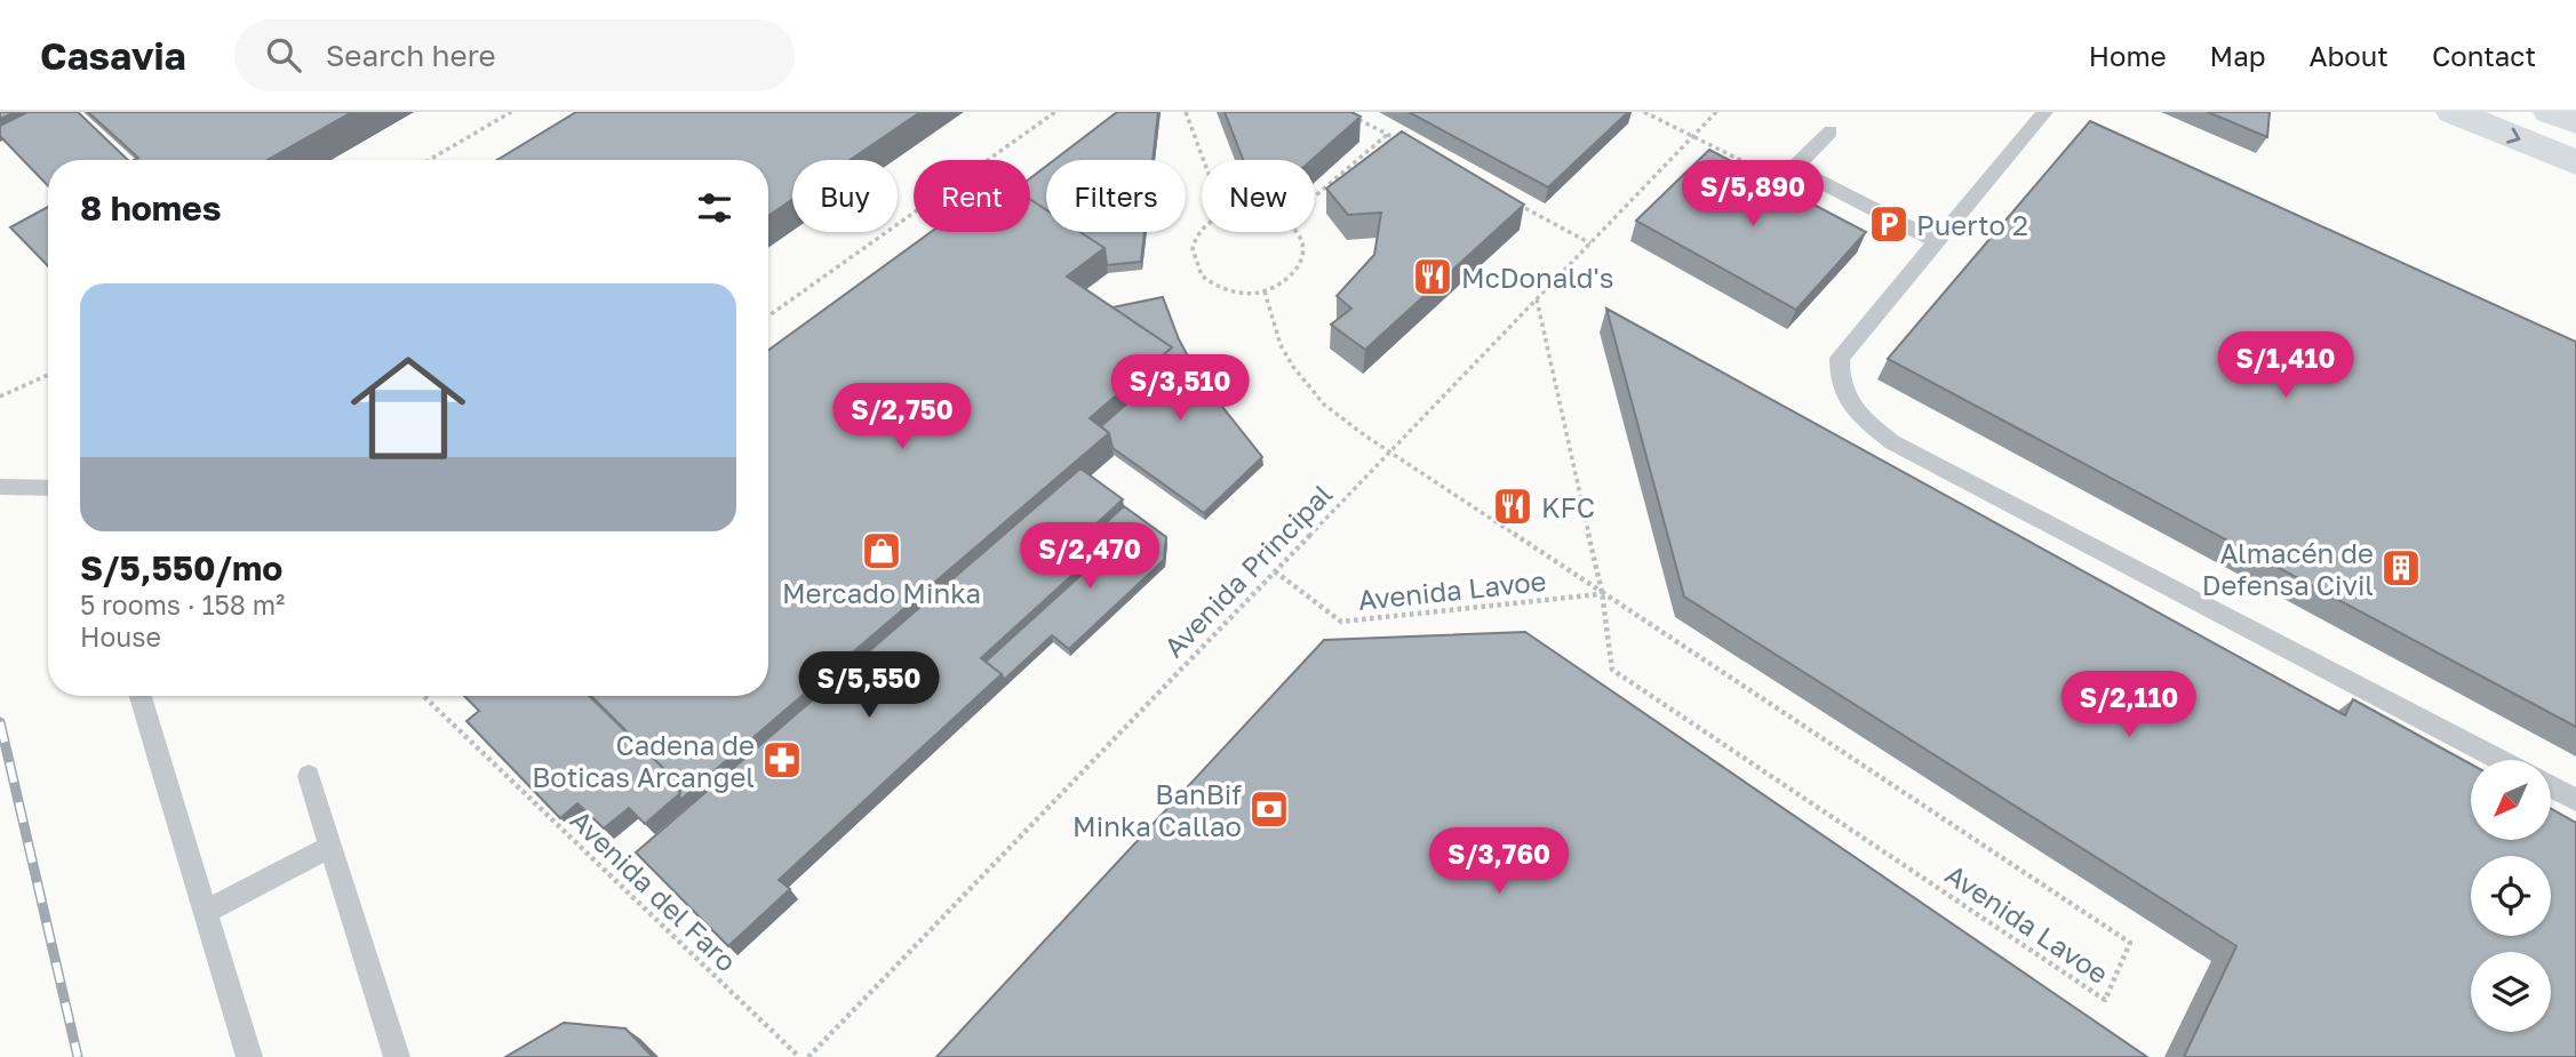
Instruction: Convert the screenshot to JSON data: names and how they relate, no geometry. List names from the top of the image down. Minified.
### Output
{"streets":{"path":["Avenida Principal","Avenida Lavoe","Avenida del Faro"]},"crossings":[["Avenida Principal","Avenida Lavoe"]],"places":{"parking":["Puerto 2"],"restaurant":["McDonald's","KFC"],"shop":["Mercado Minka"],"building":["Almacén de Defensa Civil"],"pharmacy":["Cadena de Boticas Arcangel"],"bank":["BanBif Minka Callao"]},"north":"bottom left","page":{"header":"Casavia","search":"Search here","nav":["Home","Map","About","Contact"],"price":["S/5,890","S/1,410","S/3,510","S/2,750","S/2,470","S/5,550","S/2,110","S/3,760"],"chip":["Buy","Rent","Filters","New"],"heading":"8 homes","list":[{"name":"S/5,550/mo","note":"5 rooms · 158 m² · House"}]}}
